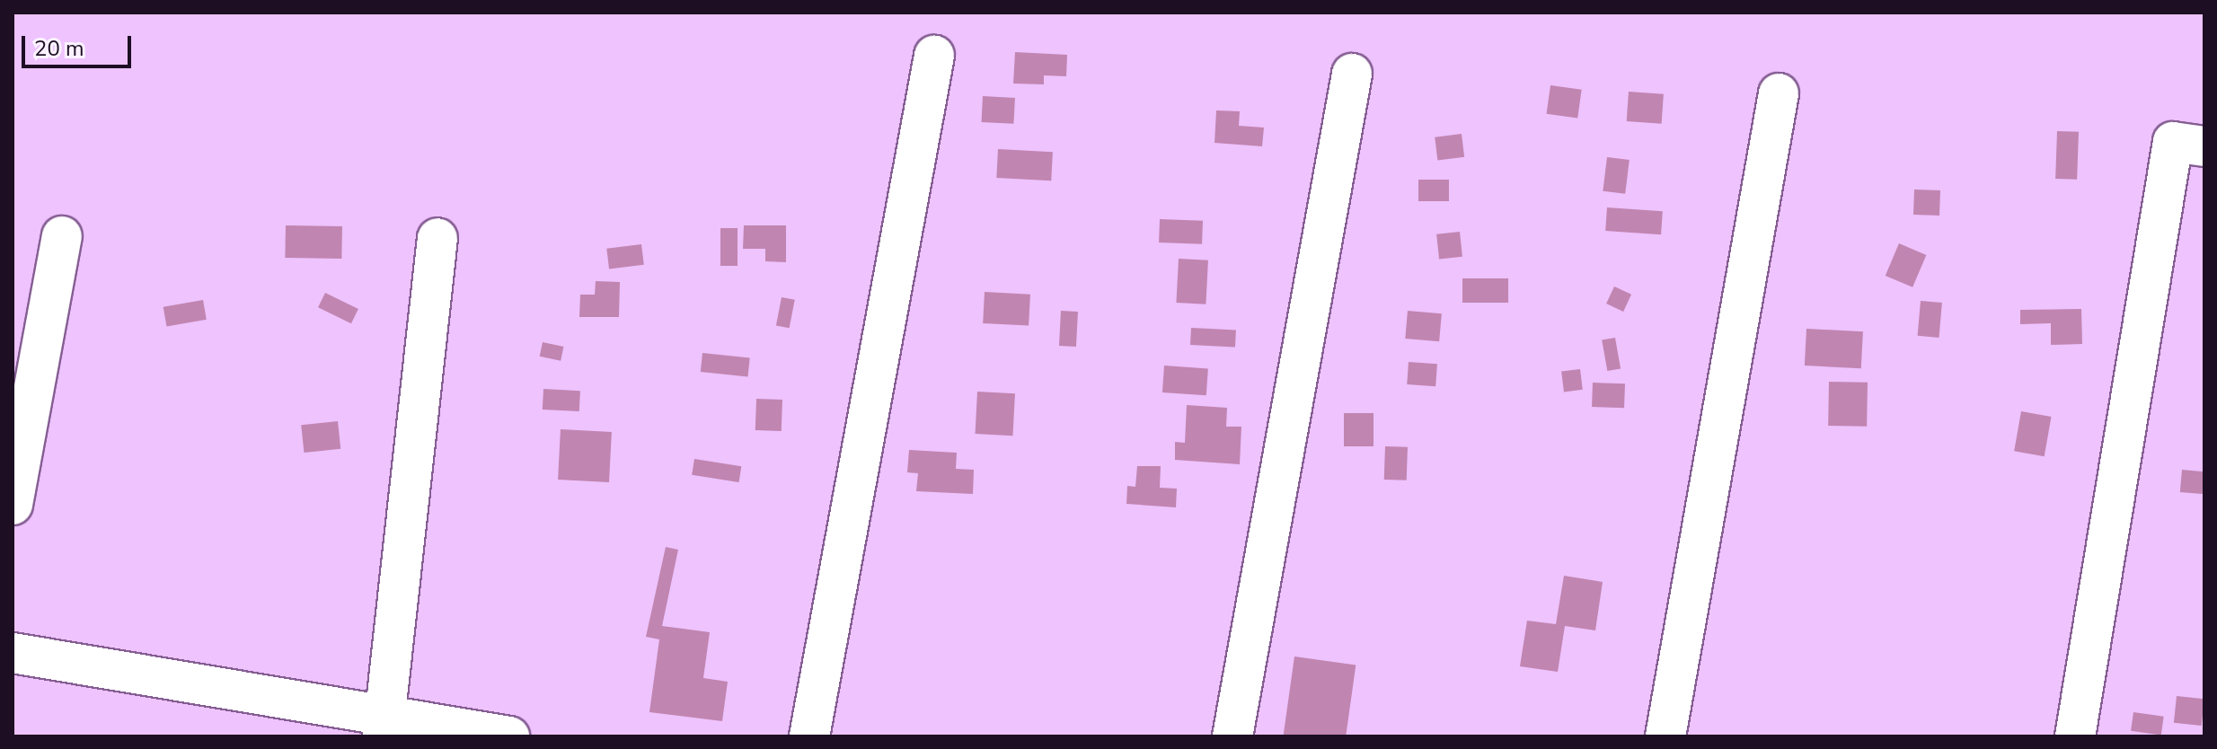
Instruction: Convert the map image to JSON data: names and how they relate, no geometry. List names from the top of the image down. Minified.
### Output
{"scale_bar":"20 m"}
